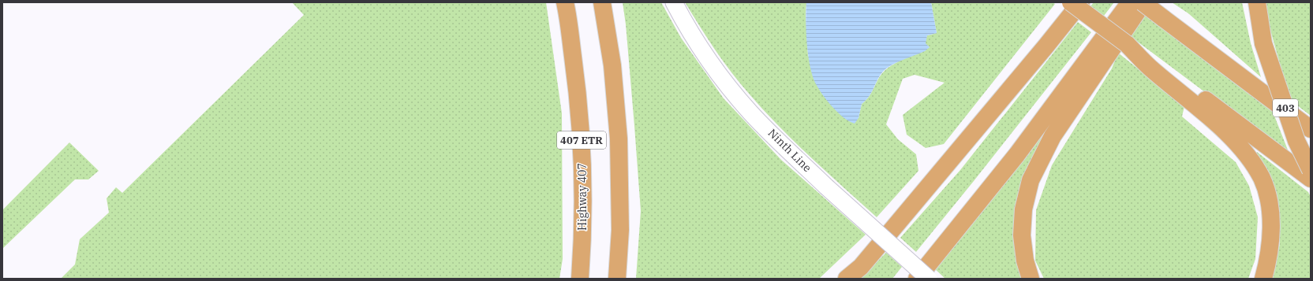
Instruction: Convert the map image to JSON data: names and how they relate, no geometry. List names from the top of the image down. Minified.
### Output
{"streets":{"highway":["403","407 ETR","Highway 407"],"main road":["Ninth Line"]}}
